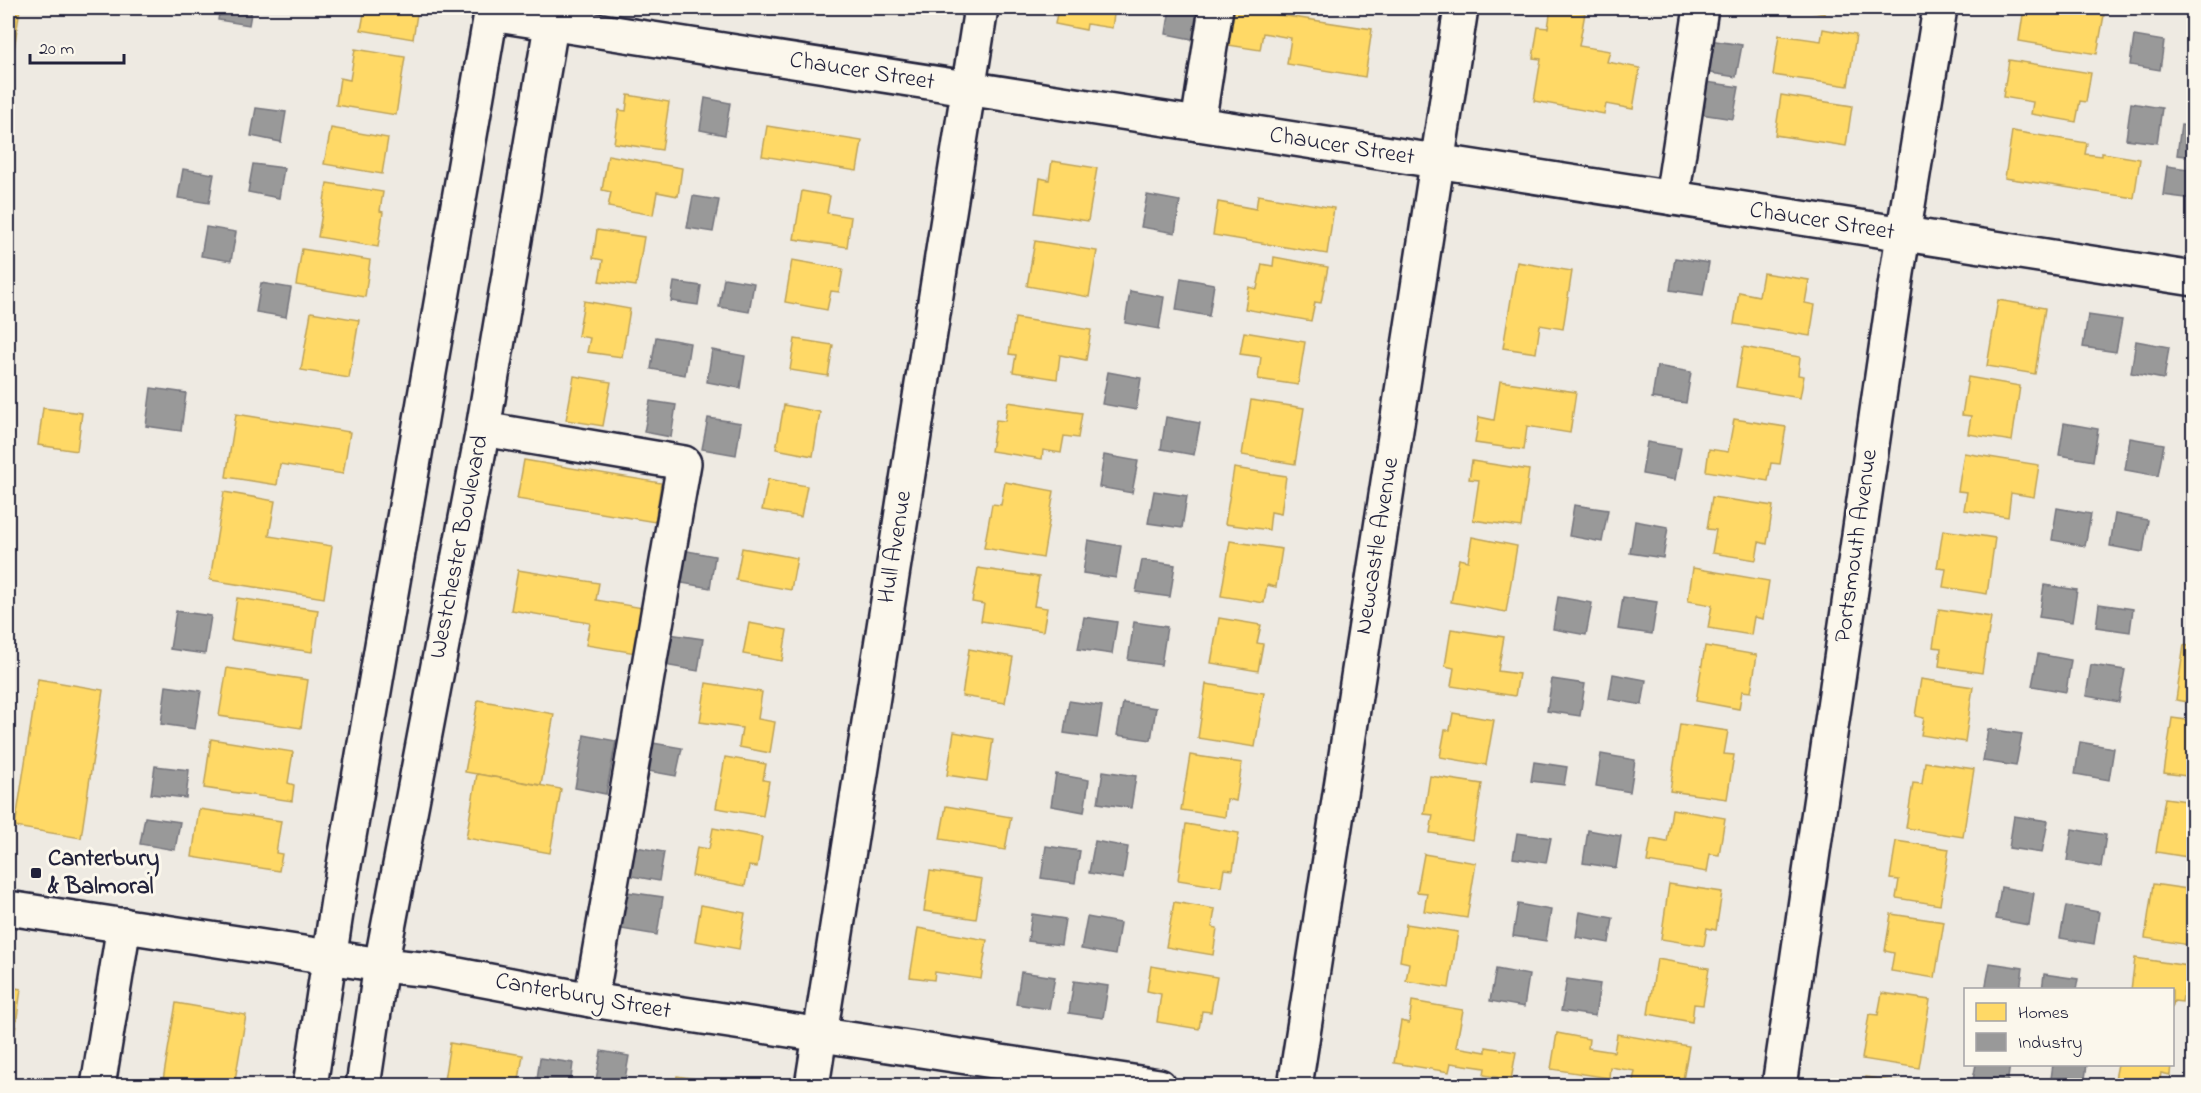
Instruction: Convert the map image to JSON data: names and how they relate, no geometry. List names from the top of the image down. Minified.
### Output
{"streets":{"street":["Chaucer Street","Newcastle Avenue","Portsmouth Avenue","Westchester Boulevard","Hull Avenue","Canterbury Street"]},"crossings":[["Chaucer Street","Newcastle Avenue"],["Chaucer Street","Portsmouth Avenue"],["Chaucer Street","Westchester Boulevard"],["Chaucer Street","Hull Avenue"],["Westchester Boulevard","Canterbury Street"],["Hull Avenue","Canterbury Street"]],"places":{"transit":["Canterbury & Balmoral"]},"legend":["Homes","Industry"],"scale_bar":"20 m"}
